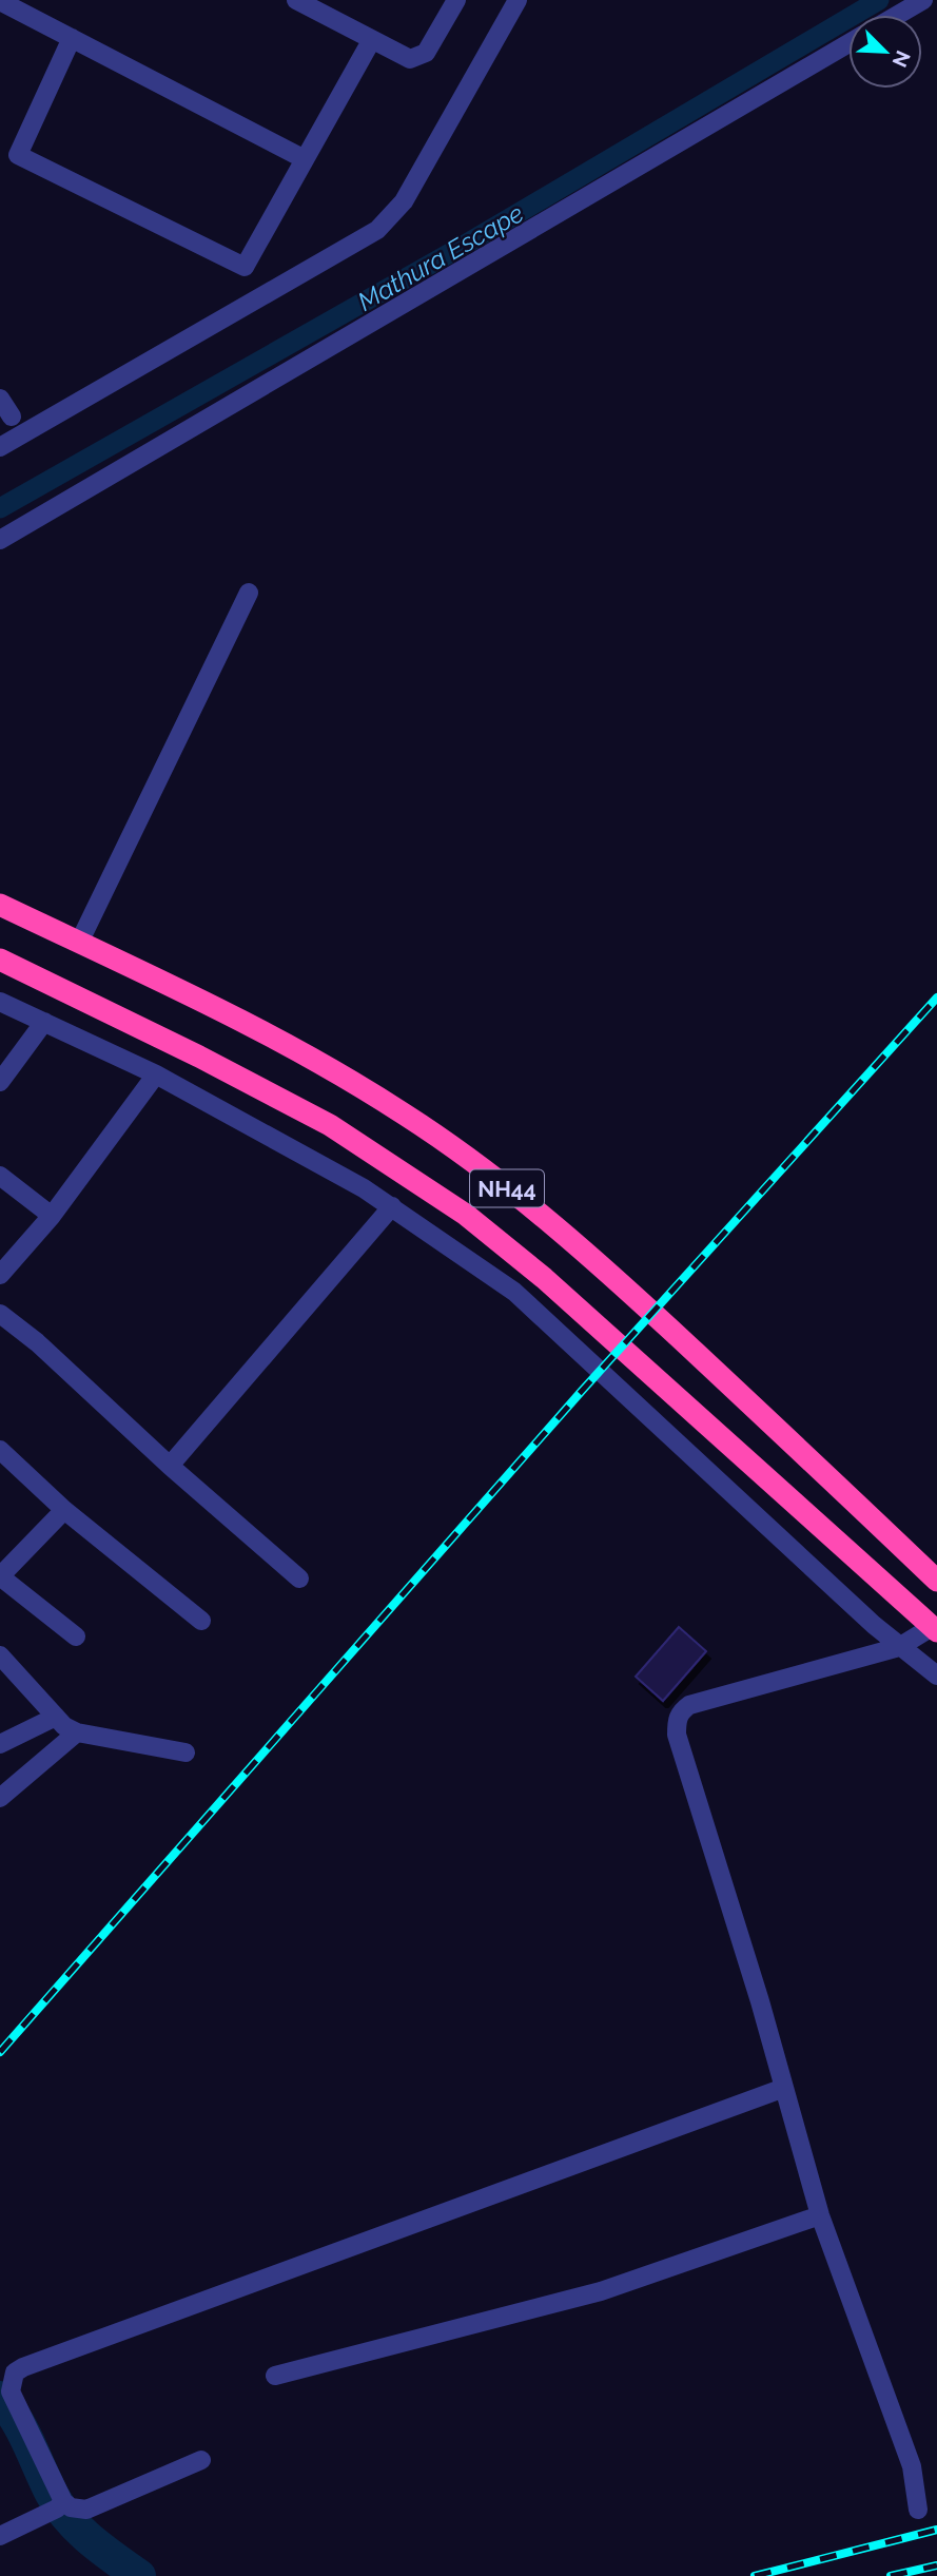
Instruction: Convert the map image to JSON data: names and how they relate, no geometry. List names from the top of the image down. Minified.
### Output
{"streets":{"highway":["NH44"]},"water":["Mathura Escape"],"north":"bottom right"}
